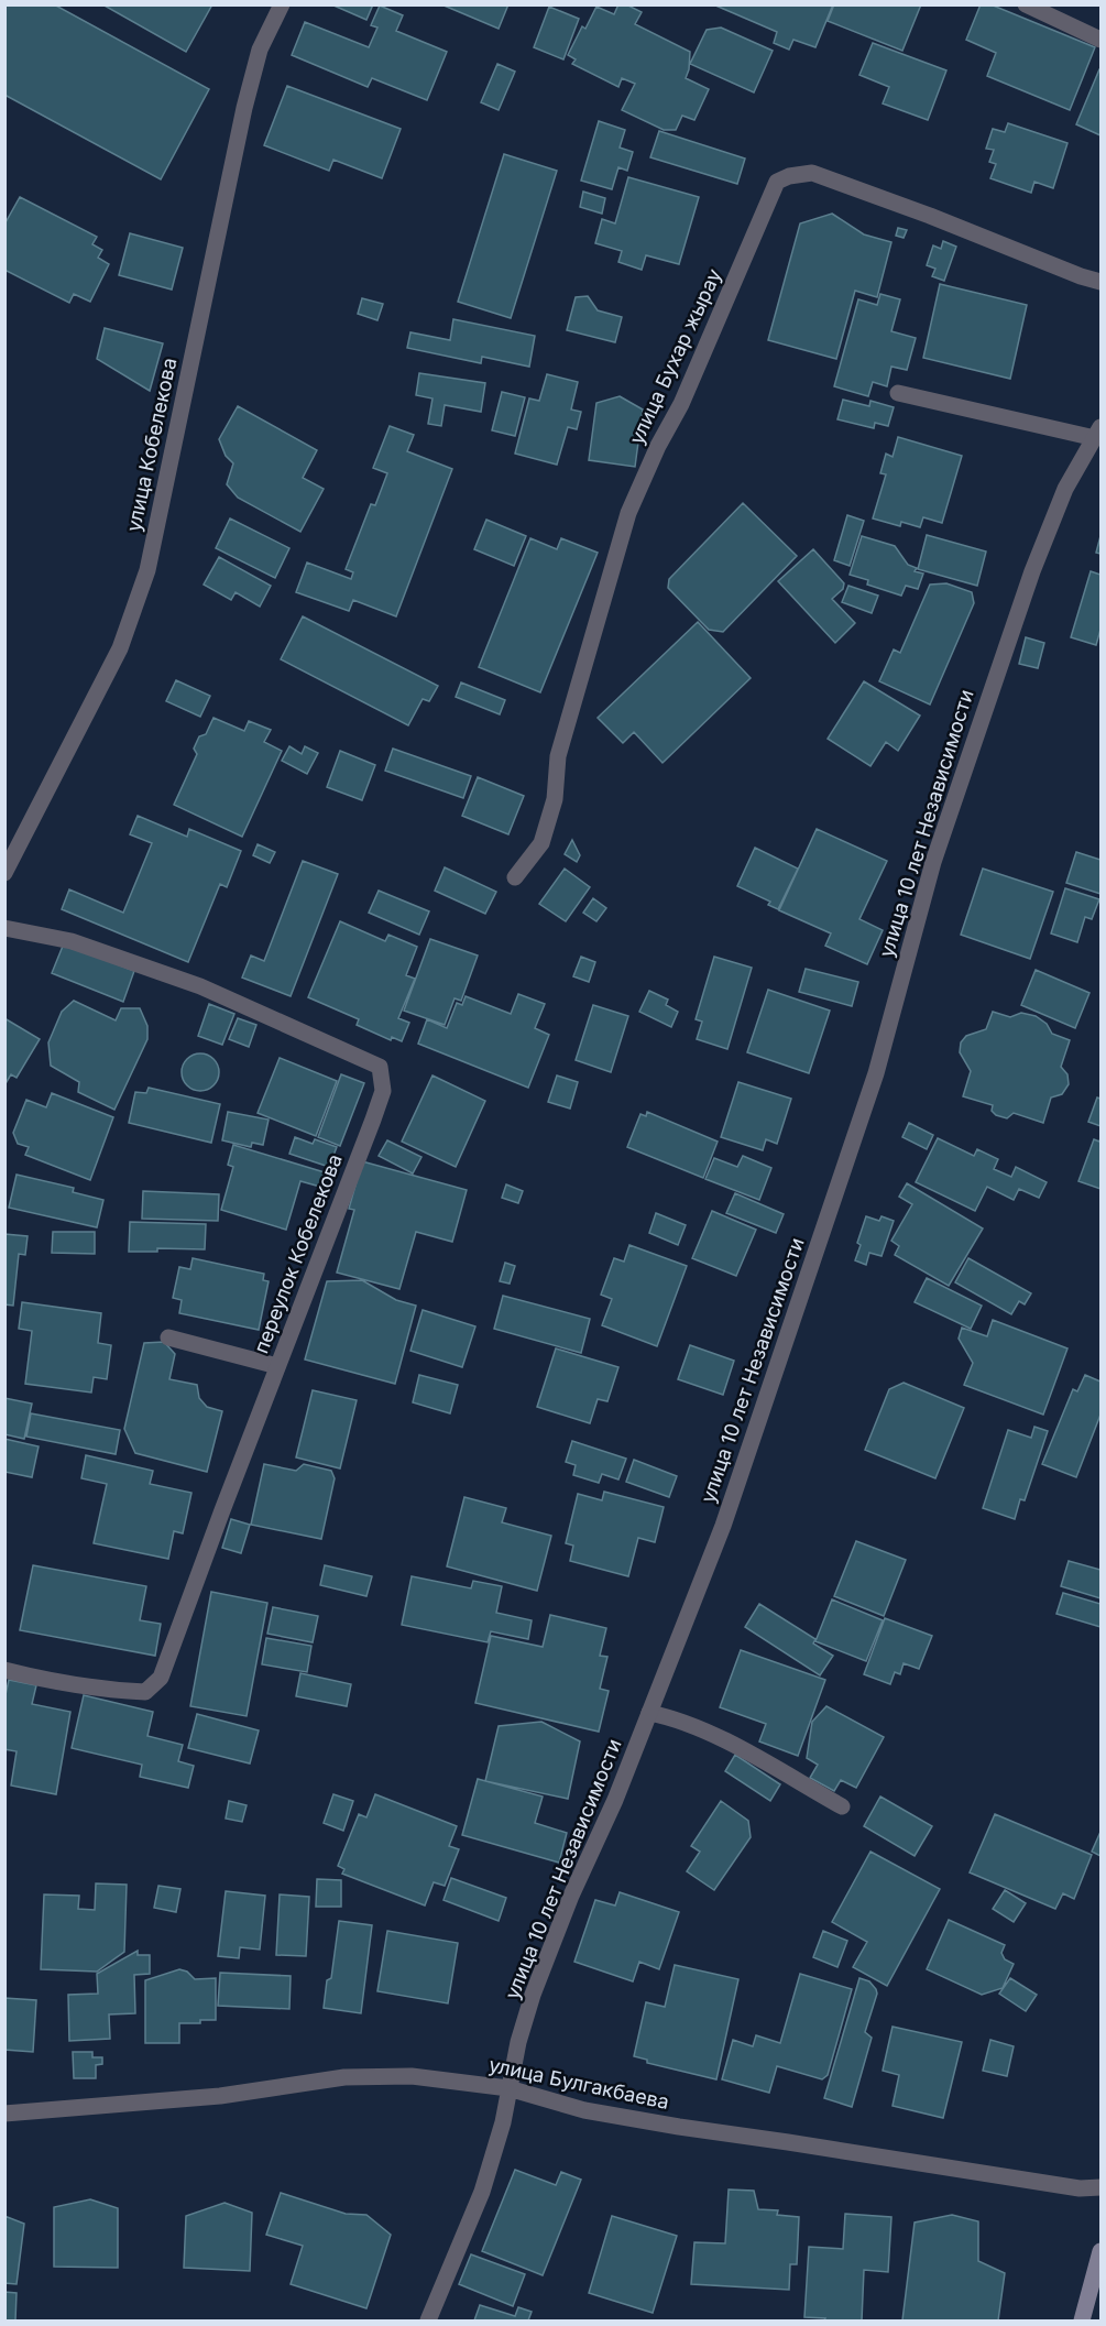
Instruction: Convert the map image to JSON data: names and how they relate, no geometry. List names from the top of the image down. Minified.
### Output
{"streets":{"street":["улица Бухар жырау","улица Кобелекова","улица 10 лет Независимости","переулок Кобелекова","улица Булгакбаева"]},"crossings":[["улица 10 лет Независимости","улица Булгакбаева"]]}
